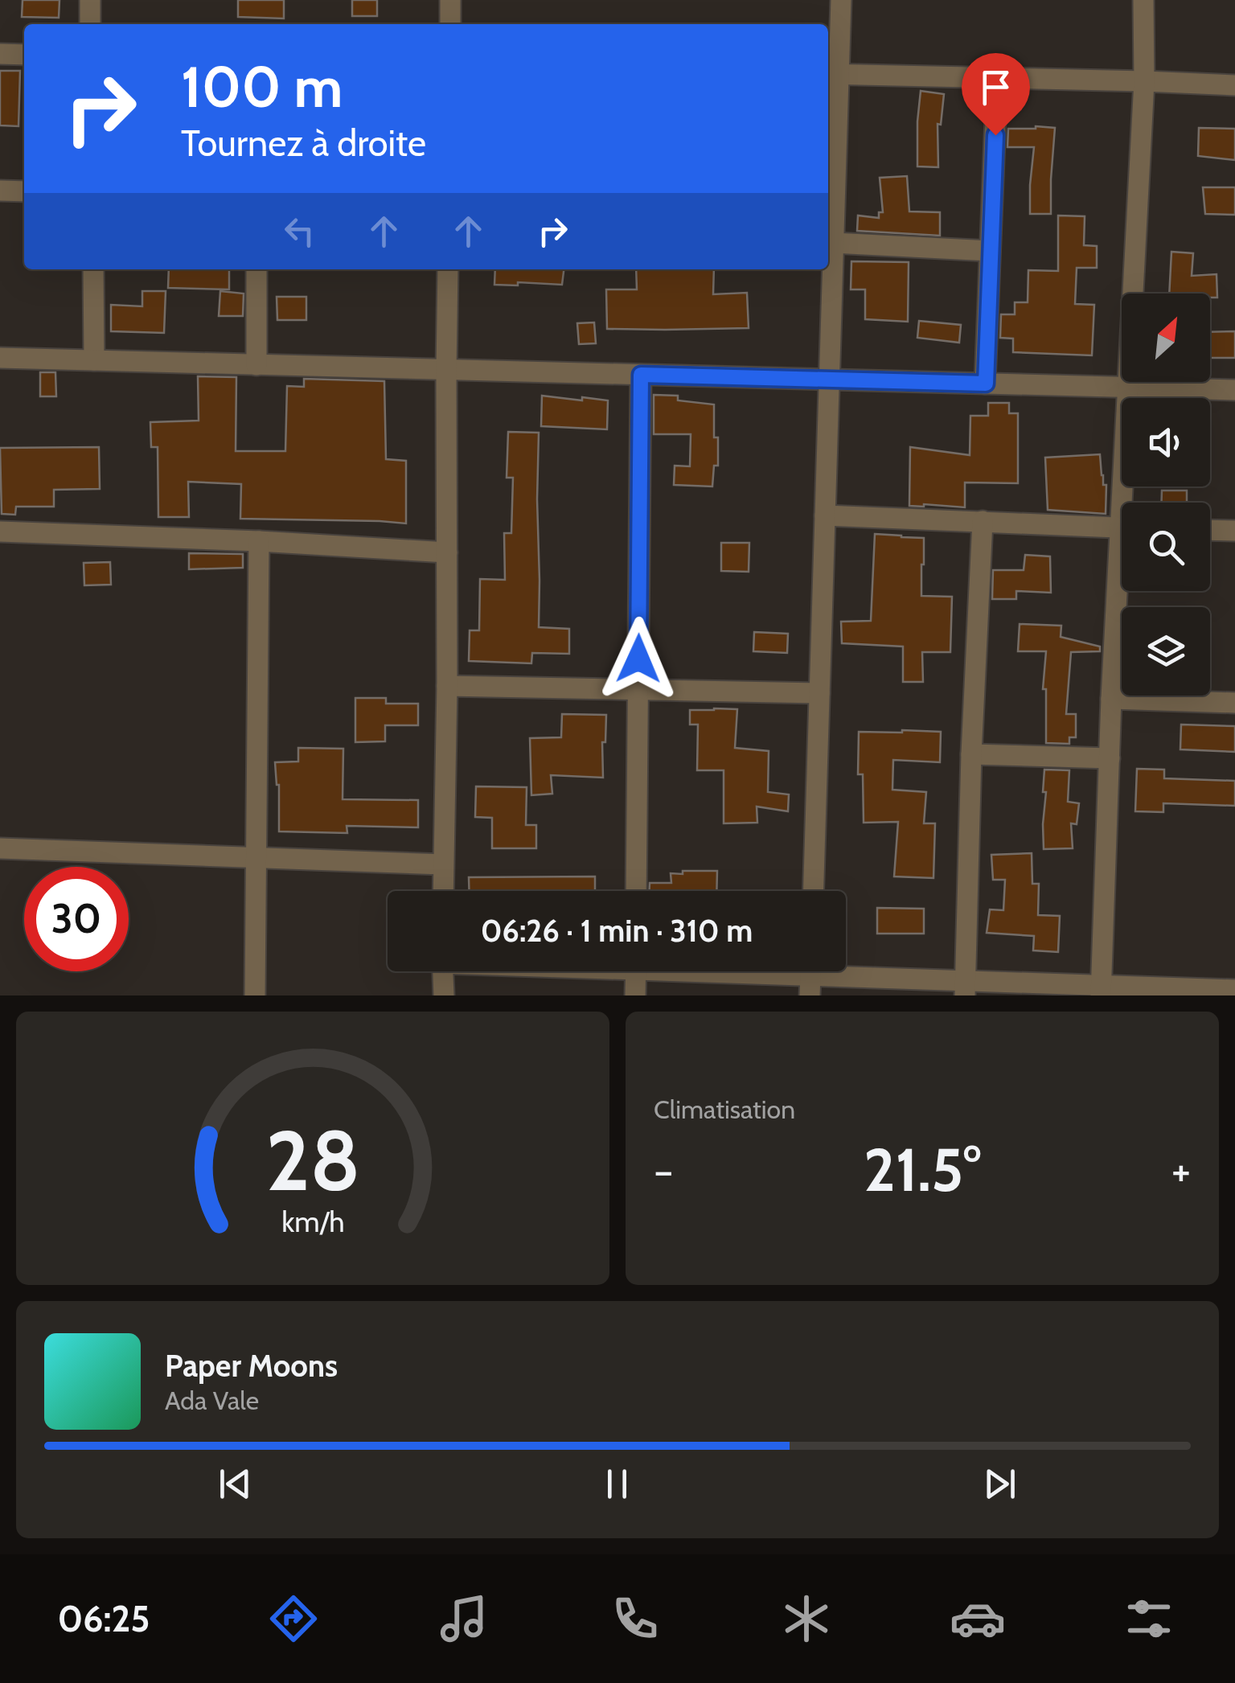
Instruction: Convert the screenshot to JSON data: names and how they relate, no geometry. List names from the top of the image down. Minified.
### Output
{"north":"top right","page":{"turn":["100 m","Tournez à droite"],"limit":"30","trip":"06:26 · 1 min · 310 m","tile":"Climatisation","heat":["−","21.5°","+"],"song":["Paper Moons","Ada Vale"],"tabs":"06:25","gauge":["28","km/h"]}}
